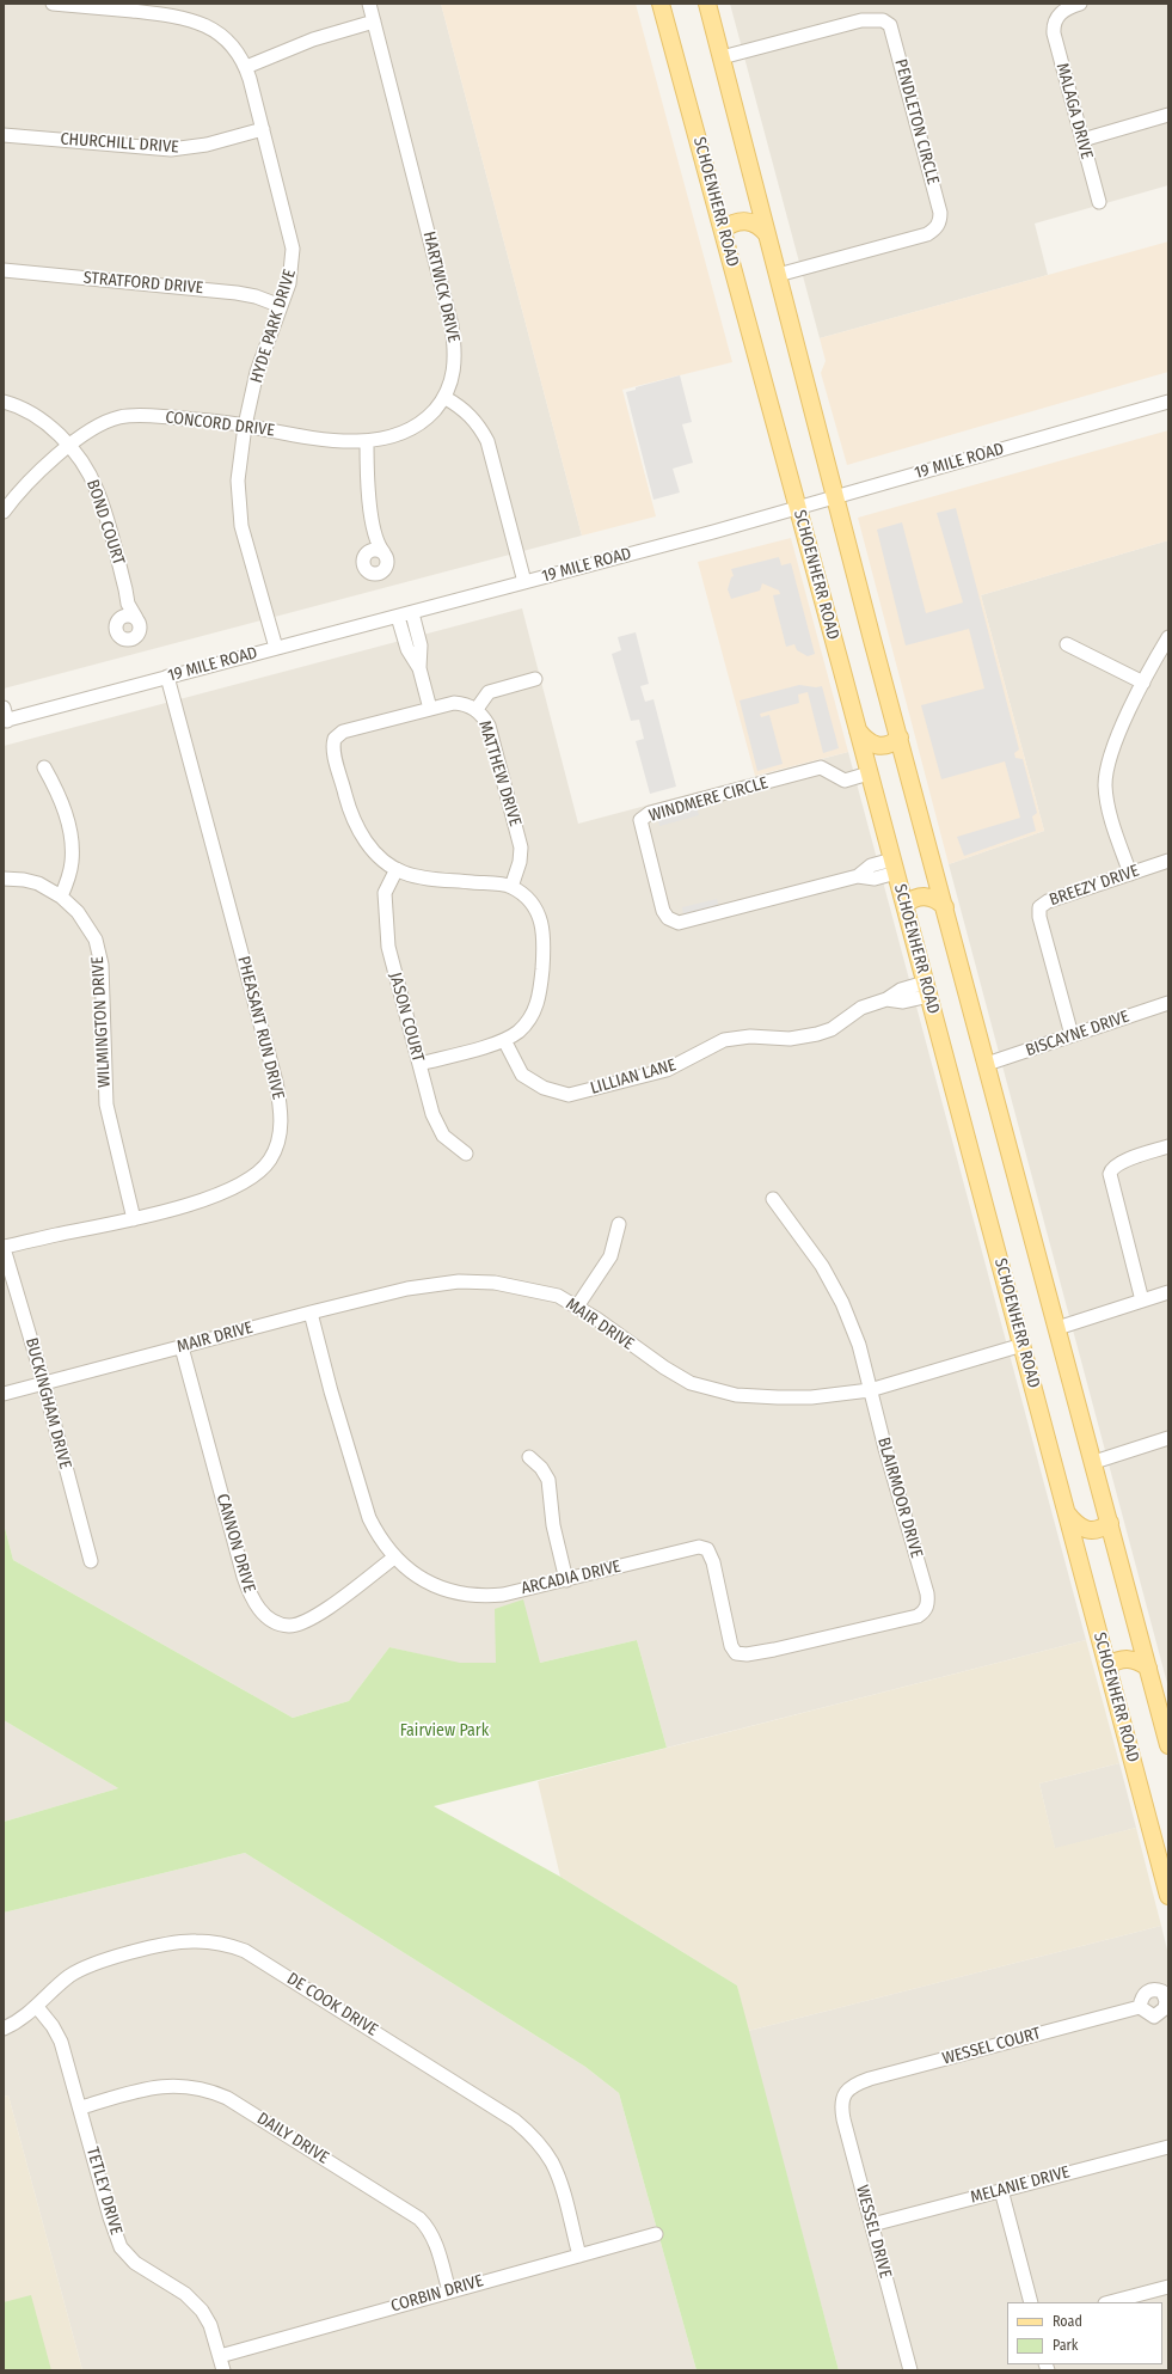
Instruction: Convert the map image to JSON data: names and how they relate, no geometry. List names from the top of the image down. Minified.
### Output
{"streets":{"main road":["SCHOENHERR ROAD"],"street":["MALAGA DRIVE","PENDLETON CIRCLE","CHURCHILL DRIVE","STRATFORD DRIVE","HARTWICK DRIVE","HYDE PARK DRIVE","CONCORD DRIVE","19 MILE ROAD","BOND COURT","MATTHEW DRIVE","WINDMERE CIRCLE","BREEZY DRIVE","JASON COURT","WILMINGTON DRIVE","PHEASANT RUN DRIVE","BISCAYNE DRIVE","LILLIAN LANE","MAIR DRIVE","BUCKINGHAM DRIVE","BLAIRMOOR DRIVE","CANNON DRIVE","ARCADIA DRIVE","DE COOK DRIVE","WESSEL COURT","DAILY DRIVE","MELANIE DRIVE","TETLEY DRIVE","WESSEL DRIVE","CORBIN DRIVE"]},"crossings":[["CHURCHILL DRIVE","HYDE PARK DRIVE"],["SCHOENHERR ROAD","19 MILE ROAD"],["SCHOENHERR ROAD","WINDMERE CIRCLE"],["SCHOENHERR ROAD","LILLIAN LANE"],["SCHOENHERR ROAD","MAIR DRIVE"],["STRATFORD DRIVE","HYDE PARK DRIVE"],["HARTWICK DRIVE","CONCORD DRIVE"],["HYDE PARK DRIVE","CONCORD DRIVE"],["HYDE PARK DRIVE","19 MILE ROAD"],["CONCORD DRIVE","BOND COURT"],["19 MILE ROAD","PHEASANT RUN DRIVE"],["MATTHEW DRIVE","JASON COURT"],["BREEZY DRIVE","BISCAYNE DRIVE"],["WILMINGTON DRIVE","PHEASANT RUN DRIVE"],["PHEASANT RUN DRIVE","BUCKINGHAM DRIVE"],["MAIR DRIVE","BUCKINGHAM DRIVE"],["MAIR DRIVE","BLAIRMOOR DRIVE"],["MAIR DRIVE","CANNON DRIVE"],["MAIR DRIVE","ARCADIA DRIVE"],["BLAIRMOOR DRIVE","ARCADIA DRIVE"],["CANNON DRIVE","ARCADIA DRIVE"],["DE COOK DRIVE","TETLEY DRIVE"],["DE COOK DRIVE","CORBIN DRIVE"],["WESSEL COURT","WESSEL DRIVE"],["DAILY DRIVE","TETLEY DRIVE"],["DAILY DRIVE","CORBIN DRIVE"],["MELANIE DRIVE","WESSEL DRIVE"],["TETLEY DRIVE","CORBIN DRIVE"]],"parks":["Fairview Park"],"legend":["Road","Park"]}
